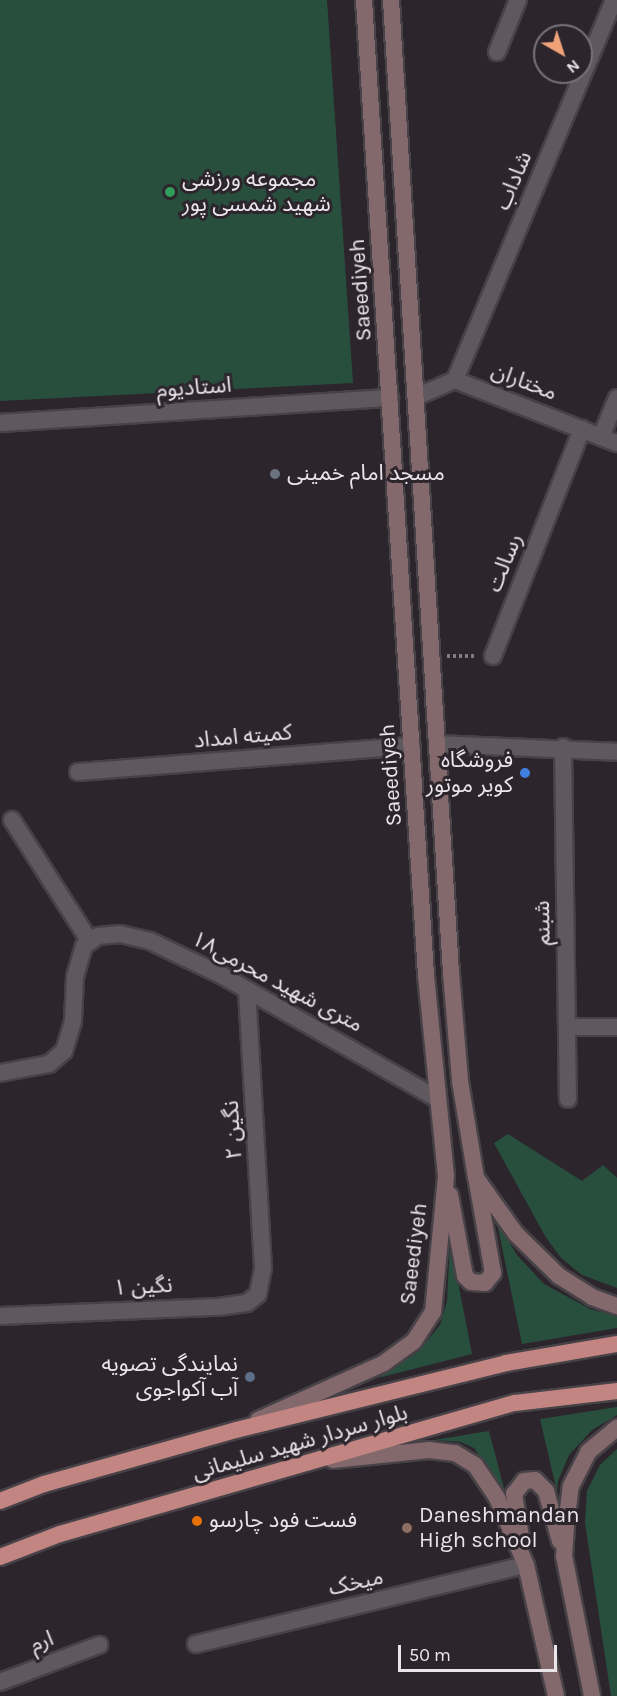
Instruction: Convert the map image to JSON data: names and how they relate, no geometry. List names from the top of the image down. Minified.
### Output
{"streets":{"highway":["بلوار سردار شهید سلیمانی"],"main road":["Saeediyeh"],"street":["شاداب","مختاران","استادیوم","رسالت","کمیته امداد","شبنم","۱۸متری شهید محرمی","نگین ۲","نگین ۱","میخک","ارم"]},"crossings":[["شاداب","مختاران"],["Saeediyeh","استادیوم"],["Saeediyeh","کمیته امداد"],["Saeediyeh","۱۸متری شهید محرمی"],["Saeediyeh","بلوار سردار شهید سلیمانی"],["مختاران","رسالت"],["۱۸متری شهید محرمی","نگین ۲"],["نگین ۲","نگین ۱"]],"places":["مجموعه ورزشی شهید شمسی پور","مسجد امام خمینی","فروشگاه کویر موتور","نمایندگی تصویه آب آکواجوی","فست فود چارسو","Daneshmandan High school"],"scale_bar":"50 m","north":"bottom right"}
